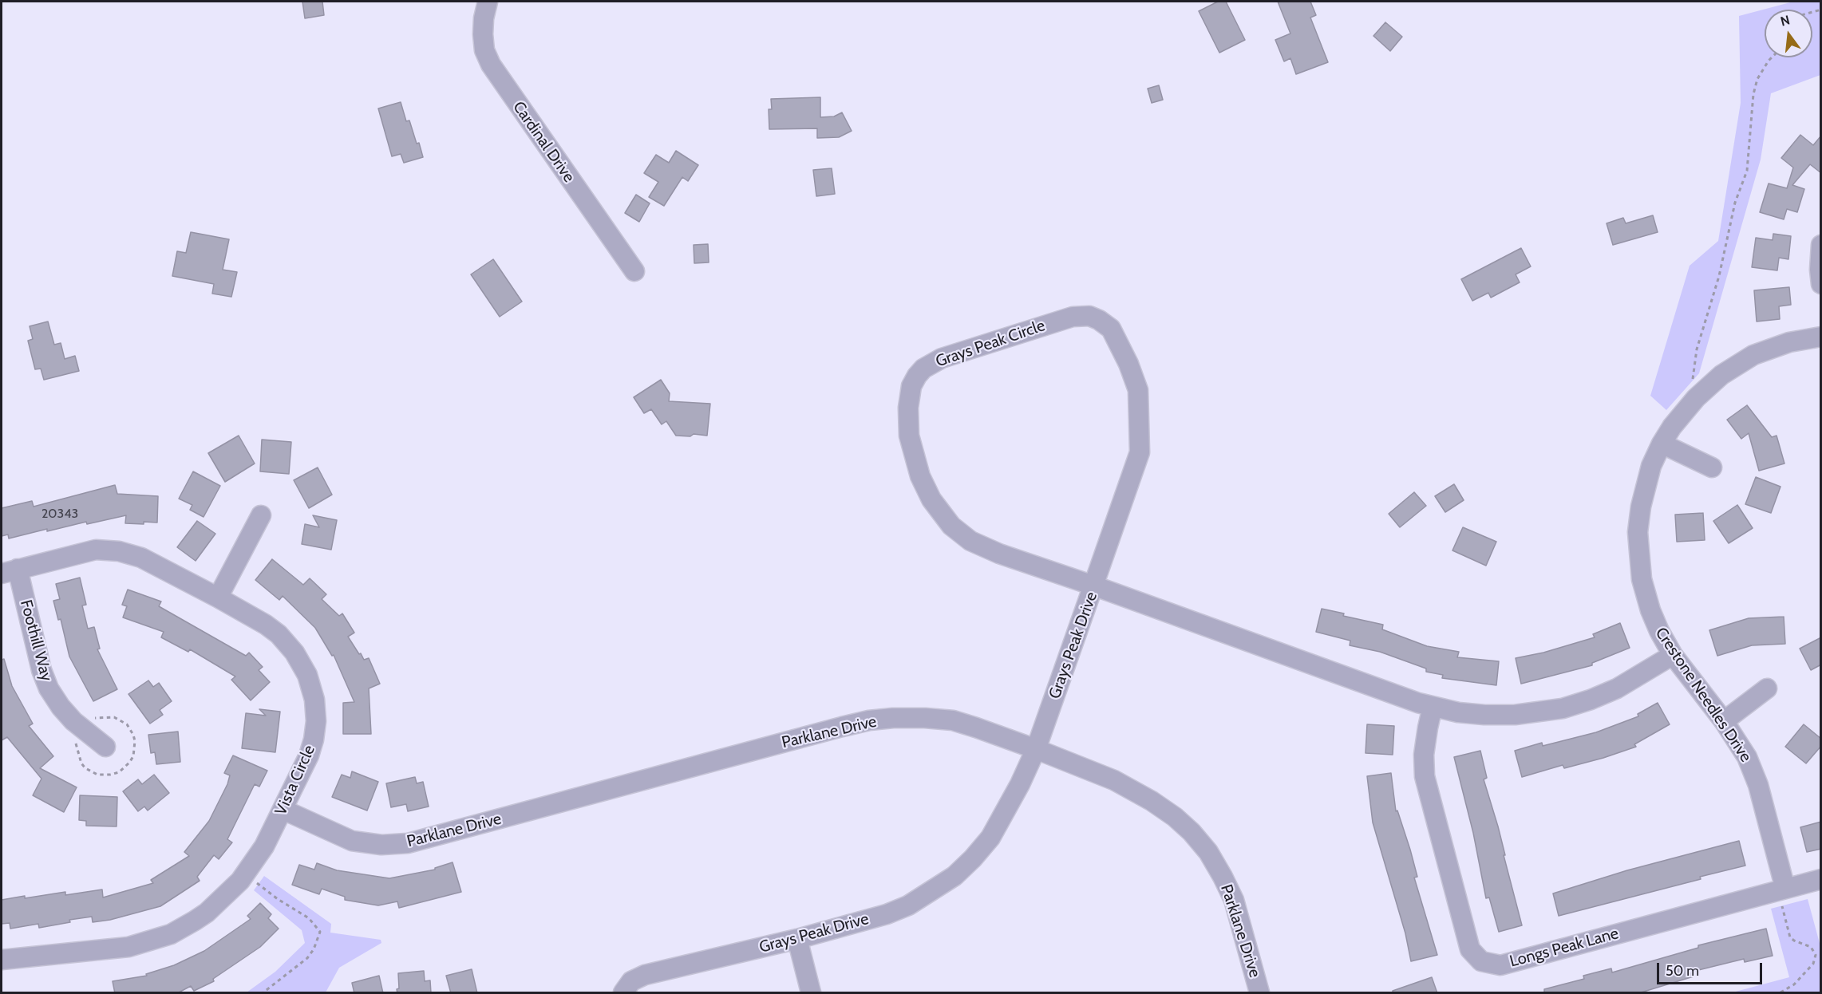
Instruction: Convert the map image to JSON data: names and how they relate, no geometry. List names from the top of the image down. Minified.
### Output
{"streets":{"street":["Cardinal Drive","Grays Peak Circle","Foothill Way","Grays Peak Drive","Crestone Needles Drive","Parklane Drive","Vista Circle","Longs Peak Lane"]},"crossings":[["Grays Peak Circle","Grays Peak Drive"],["Foothill Way","Vista Circle"],["Grays Peak Drive","Crestone Needles Drive"],["Grays Peak Drive","Parklane Drive"],["Grays Peak Drive","Longs Peak Lane"],["Crestone Needles Drive","Longs Peak Lane"],["Parklane Drive","Vista Circle"]],"house_numbers":["20343"],"scale_bar":"50 m","north":"top"}
